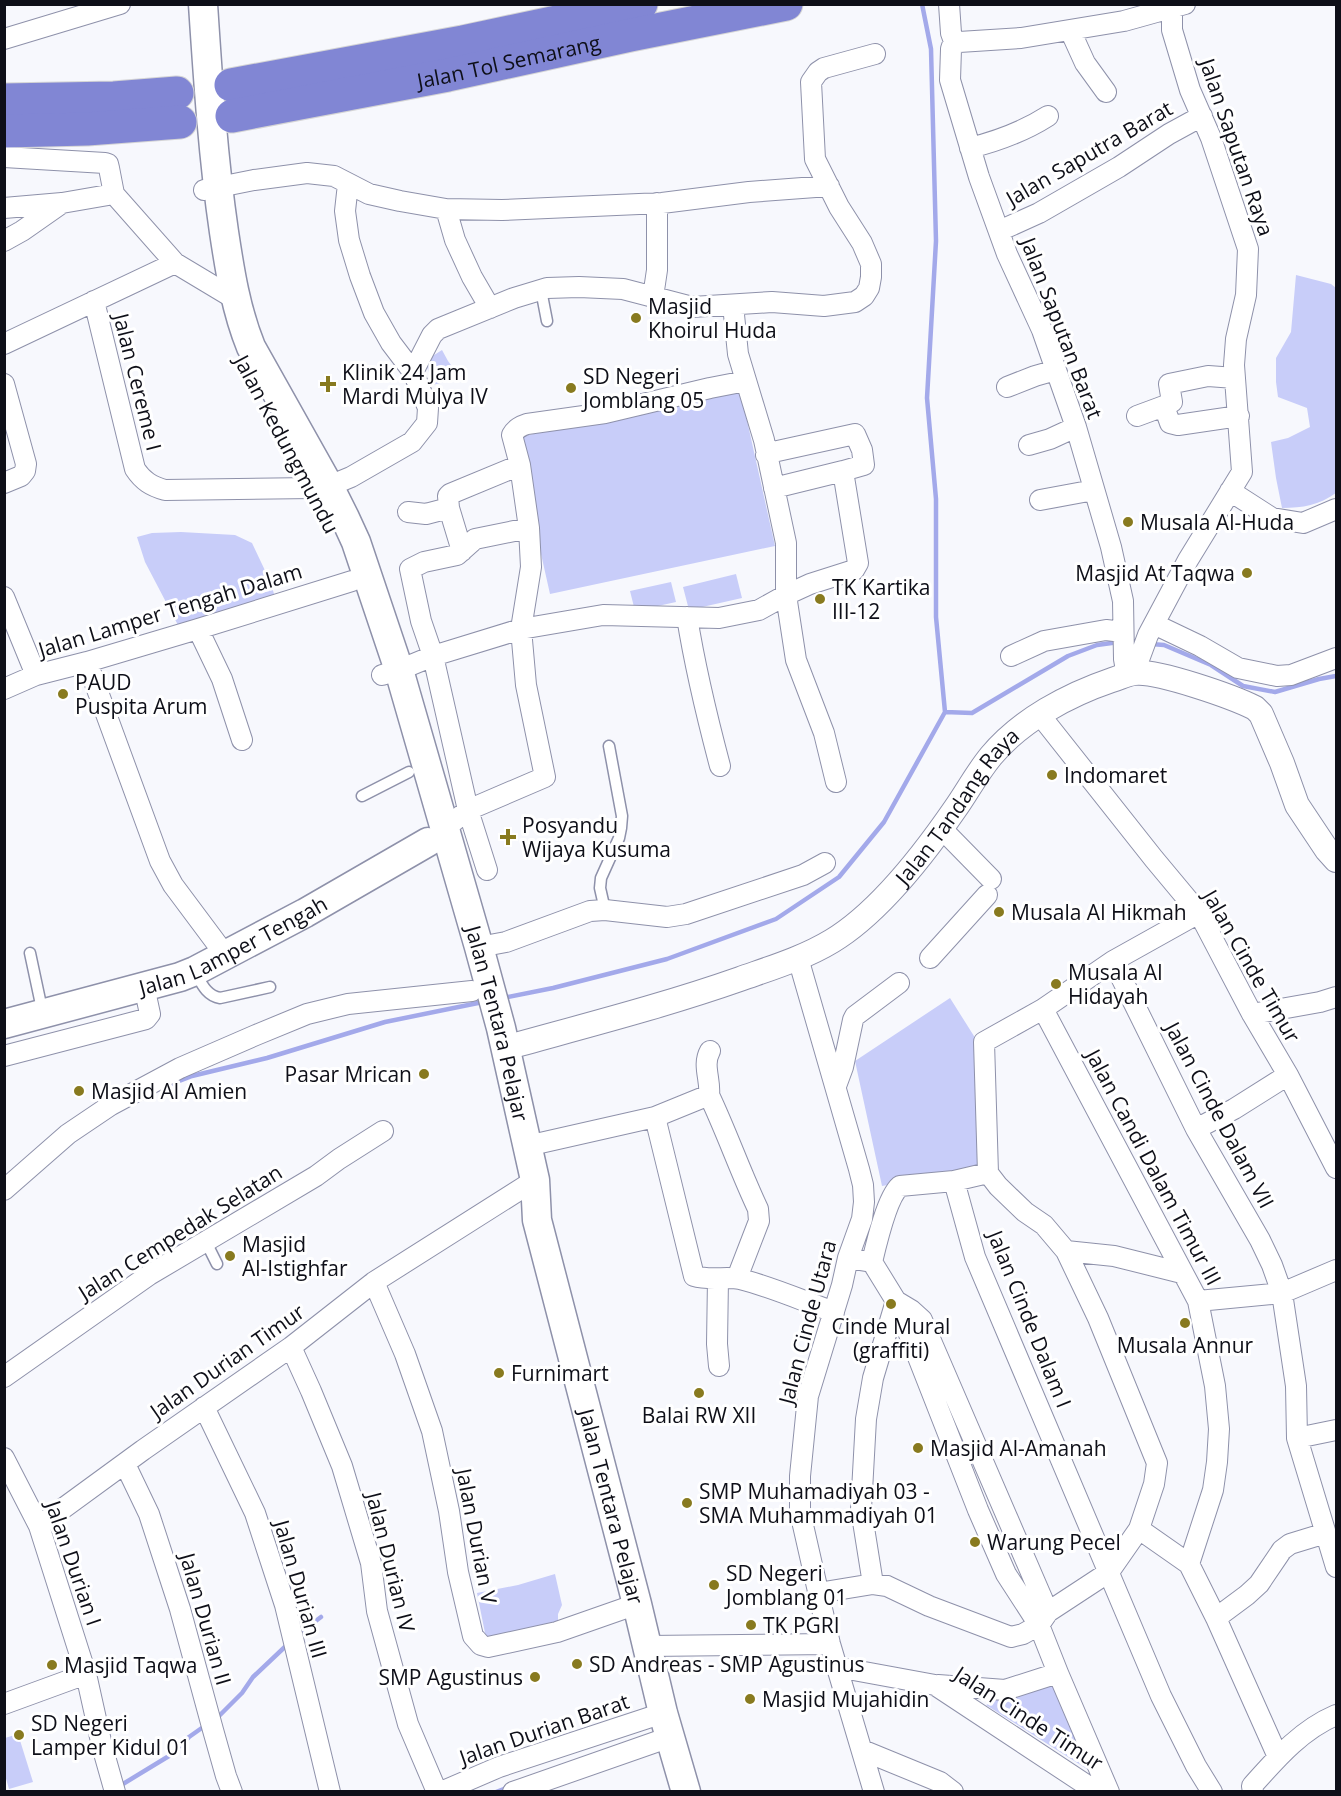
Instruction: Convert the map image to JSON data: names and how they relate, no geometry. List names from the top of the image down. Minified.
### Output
{"streets":{"highway":["Jalan Tol Semarang"],"main road":["Jalan Kedungmundu","Jalan Lamper Tengah","Jalan Tentara Pelajar"],"street":["Jalan Saputan Raya","Jalan Saputra Barat","Jalan Saputan Barat","Jalan Cereme I","Jalan Lamper Tengah Dalam","Jalan Tandang Raya","Jalan Cinde Timur","Jalan Cinde Dalam VII","Jalan Candi Dalam Timur III","Jalan Cempedak Selatan","Jalan Cinde Dalam I","Jalan Cinde Utara","Jalan Durian Timur","Jalan Durian V","Jalan Durian IV","Jalan Durian I","Jalan Durian III","Jalan Durian II","Jalan Durian Barat"]},"crossings":[["Jalan Saputan Raya","Jalan Saputra Barat"],["Jalan Saputan Raya","Jalan Saputan Barat"],["Jalan Saputan Raya","Jalan Tandang Raya"],["Jalan Saputra Barat","Jalan Saputan Barat"],["Jalan Saputan Barat","Jalan Tandang Raya"],["Jalan Cereme I","Jalan Kedungmundu"],["Jalan Kedungmundu","Jalan Lamper Tengah Dalam"],["Jalan Kedungmundu","Jalan Lamper Tengah"],["Jalan Kedungmundu","Jalan Tentara Pelajar"],["Jalan Tandang Raya","Jalan Cinde Timur"],["Jalan Tandang Raya","Jalan Tentara Pelajar"],["Jalan Tandang Raya","Jalan Cinde Utara"],["Jalan Lamper Tengah","Jalan Tentara Pelajar"],["Jalan Cinde Timur","Jalan Cinde Utara"],["Jalan Tentara Pelajar","Jalan Durian Timur"],["Jalan Tentara Pelajar","Jalan Durian V"],["Jalan Tentara Pelajar","Jalan Durian Barat"],["Jalan Durian Timur","Jalan Durian V"],["Jalan Durian Timur","Jalan Durian IV"],["Jalan Durian Timur","Jalan Durian I"],["Jalan Durian Timur","Jalan Durian III"],["Jalan Durian Timur","Jalan Durian II"],["Jalan Durian IV","Jalan Durian Barat"]],"places":{"other":["Masjid Khoirul Huda","SD Negeri Jomblang 05","Musala Al-Huda","Masjid At Taqwa","TK Kartika III-12","PAUD Puspita Arum","Indomaret","Musala Al Hikmah","Musala Al Hidayah","Pasar Mrican","Masjid Al Amien","Masjid Al-Istighfar","Cinde Mural (graffiti)","Musala Annur","Furnimart","Balai RW XII","Masjid Al-Amanah","SMP Muhamadiyah 03 - SMA Muhammadiyah 01","Warung Pecel","SD Negeri Jomblang 01","TK PGRI","SD Andreas - SMP Agustinus","Masjid Taqwa","SMP Agustinus","Masjid Mujahidin","SD Negeri Lamper Kidul 01"],"health":["Klinik 24 Jam Mardi Mulya IV","Posyandu Wijaya Kusuma"]}}
